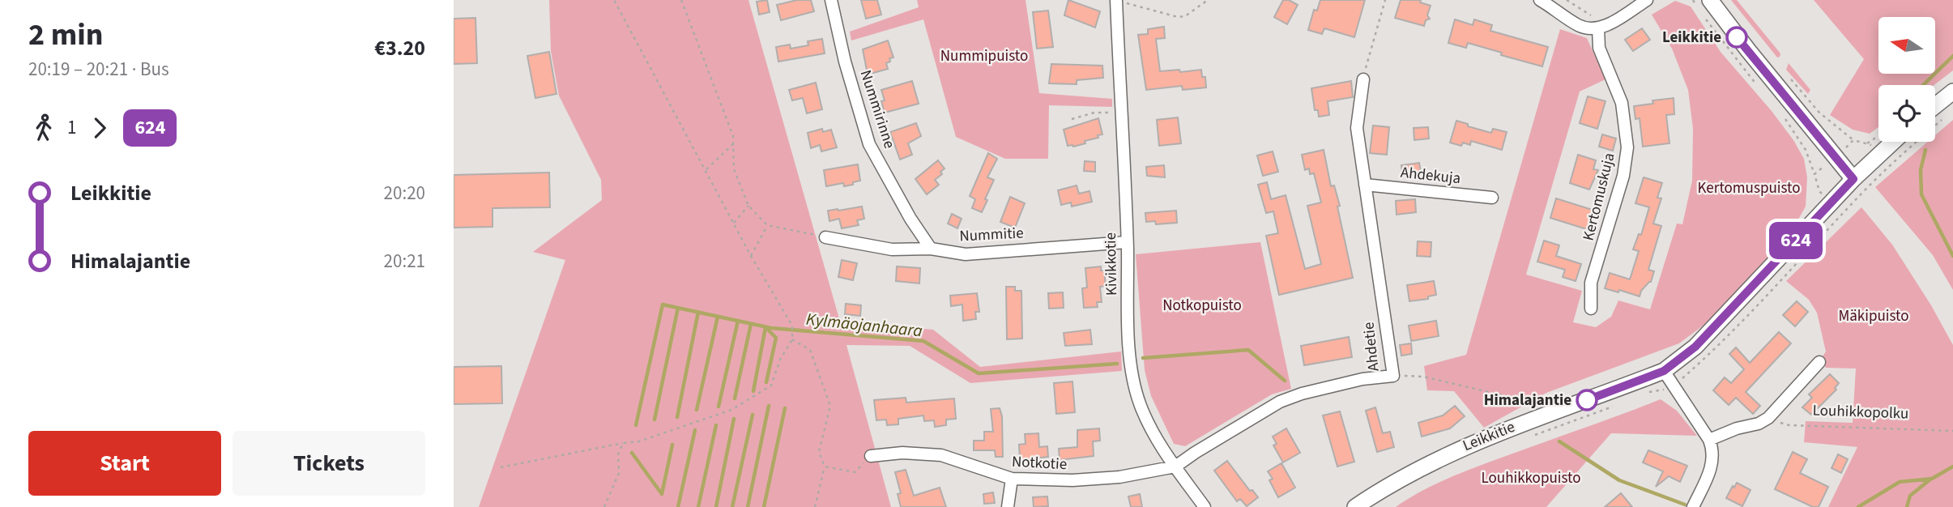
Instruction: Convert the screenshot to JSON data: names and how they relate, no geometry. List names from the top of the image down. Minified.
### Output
{"streets":{"street":["Nummirinne","Ahdekuja","Kertomuskuja","Nummitie","Kivikkotie","Ahdetie","Louhikkopolku","Leikkitie","Notkotie"]},"crossings":[["Nummirinne","Nummitie"],["Ahdekuja","Ahdetie"],["Nummitie","Kivikkotie"],["Kivikkotie","Ahdetie"],["Kivikkotie","Notkotie"],["Ahdetie","Notkotie"]],"water":["Kylmäojanhaara"],"parks":["Nummipuisto","Kertomuspuisto","Notkopuisto","Mäkipuisto","Louhikkopuisto"],"places":["Leikkitie","Himalajantie"],"lines":["bus line 624"],"north":"left","page":{"heading":["2 min","20:19 – 20:21 · Bus","€3.20"],"on_map":"624","legs":["1","624"],"list":[{"name":"Leikkitie","value":"20:20"},{"name":"Himalajantie","value":"20:21"}],"buttons":["Start","Tickets"]}}
